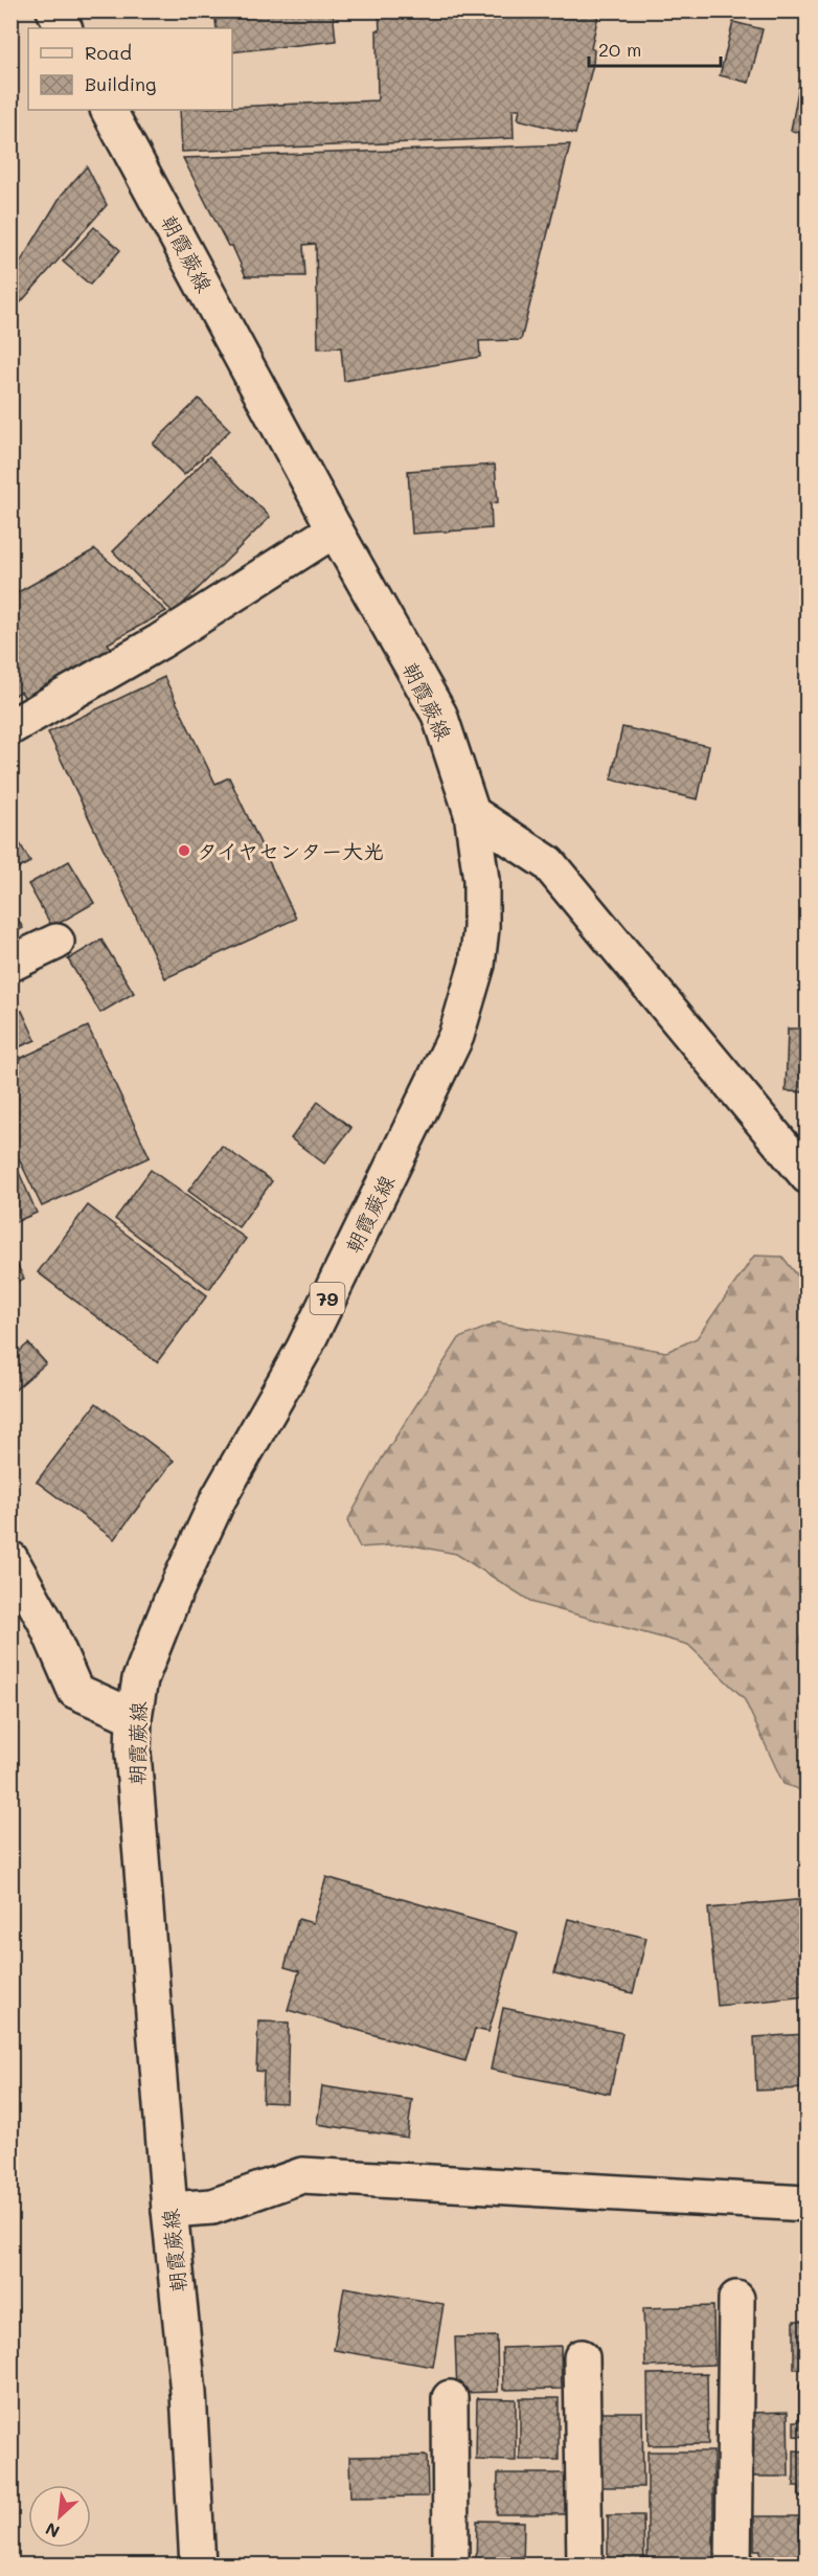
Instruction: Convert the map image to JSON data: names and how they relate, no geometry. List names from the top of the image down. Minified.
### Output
{"streets":{"main road":["朝霞蕨線","79"]},"places":["タイヤセンター大光"],"legend":["Road","Building"],"scale_bar":"20 m","north":"bottom left"}
